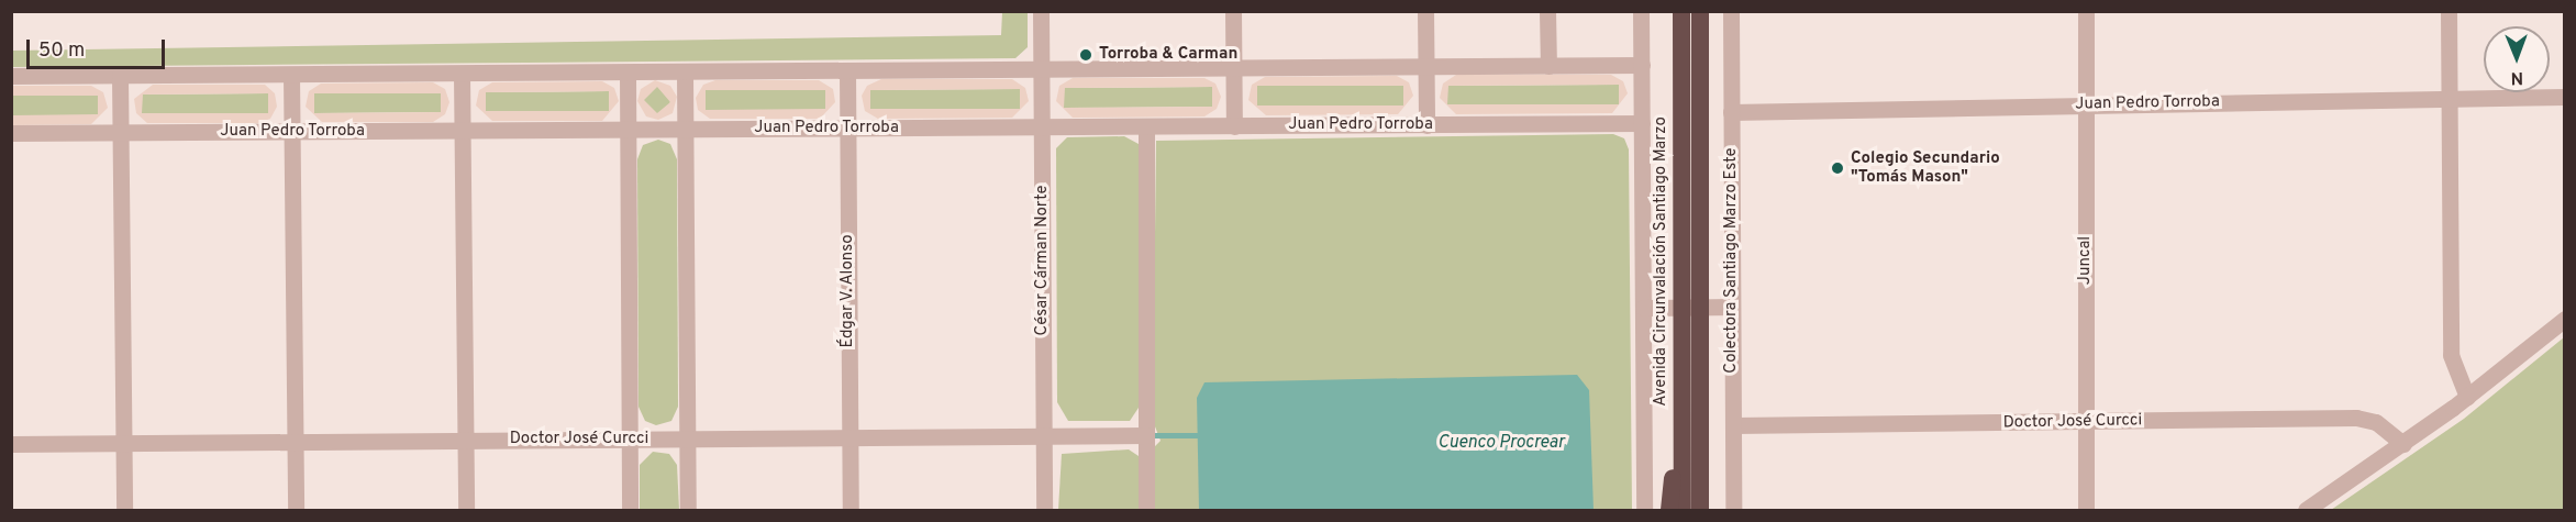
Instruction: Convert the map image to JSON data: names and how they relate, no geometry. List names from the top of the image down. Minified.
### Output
{"streets":{"highway":["Avenida Circunvalación Santiago Marzo"],"street":["Juan Pedro Torroba","César Cárman Norte","Colectora Santiago Marzo Este","Juncal","Édgar V. Alonso","Doctor José Curcci"]},"crossings":[["Juan Pedro Torroba","César Cárman Norte"],["Juan Pedro Torroba","Colectora Santiago Marzo Este"],["Juan Pedro Torroba","Juncal"],["Juan Pedro Torroba","Édgar V. Alonso"],["César Cárman Norte","Doctor José Curcci"],["Colectora Santiago Marzo Este","Doctor José Curcci"],["Juncal","Doctor José Curcci"],["Édgar V. Alonso","Doctor José Curcci"]],"water":["Cuenco Procrear"],"places":["Torroba & Carman","Colegio Secundario \"Tomás Mason\""],"scale_bar":"50 m","north":"bottom"}
